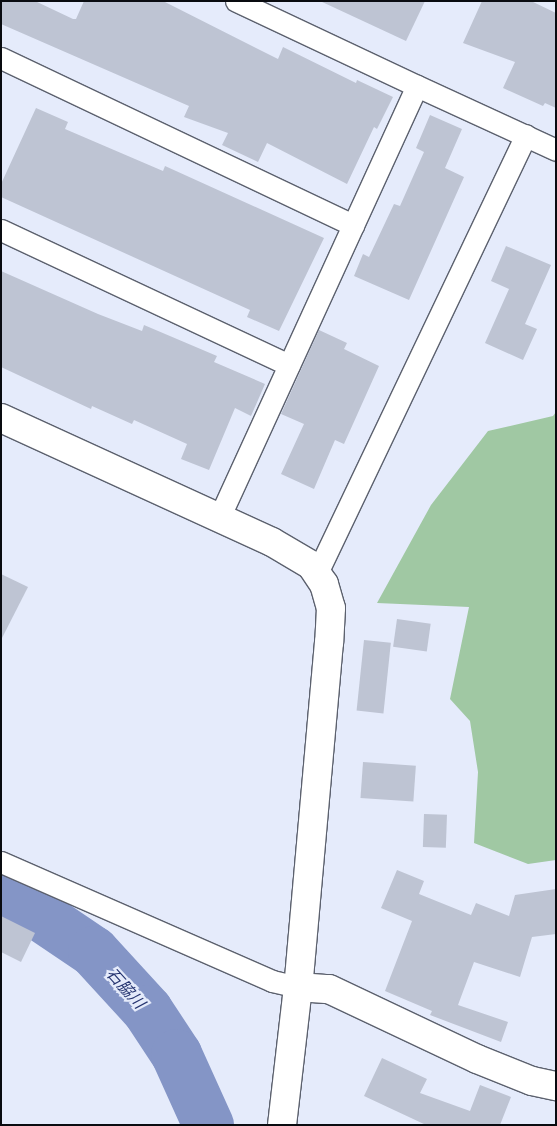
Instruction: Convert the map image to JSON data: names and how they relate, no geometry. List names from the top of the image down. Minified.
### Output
{"water":["石脇川"]}
